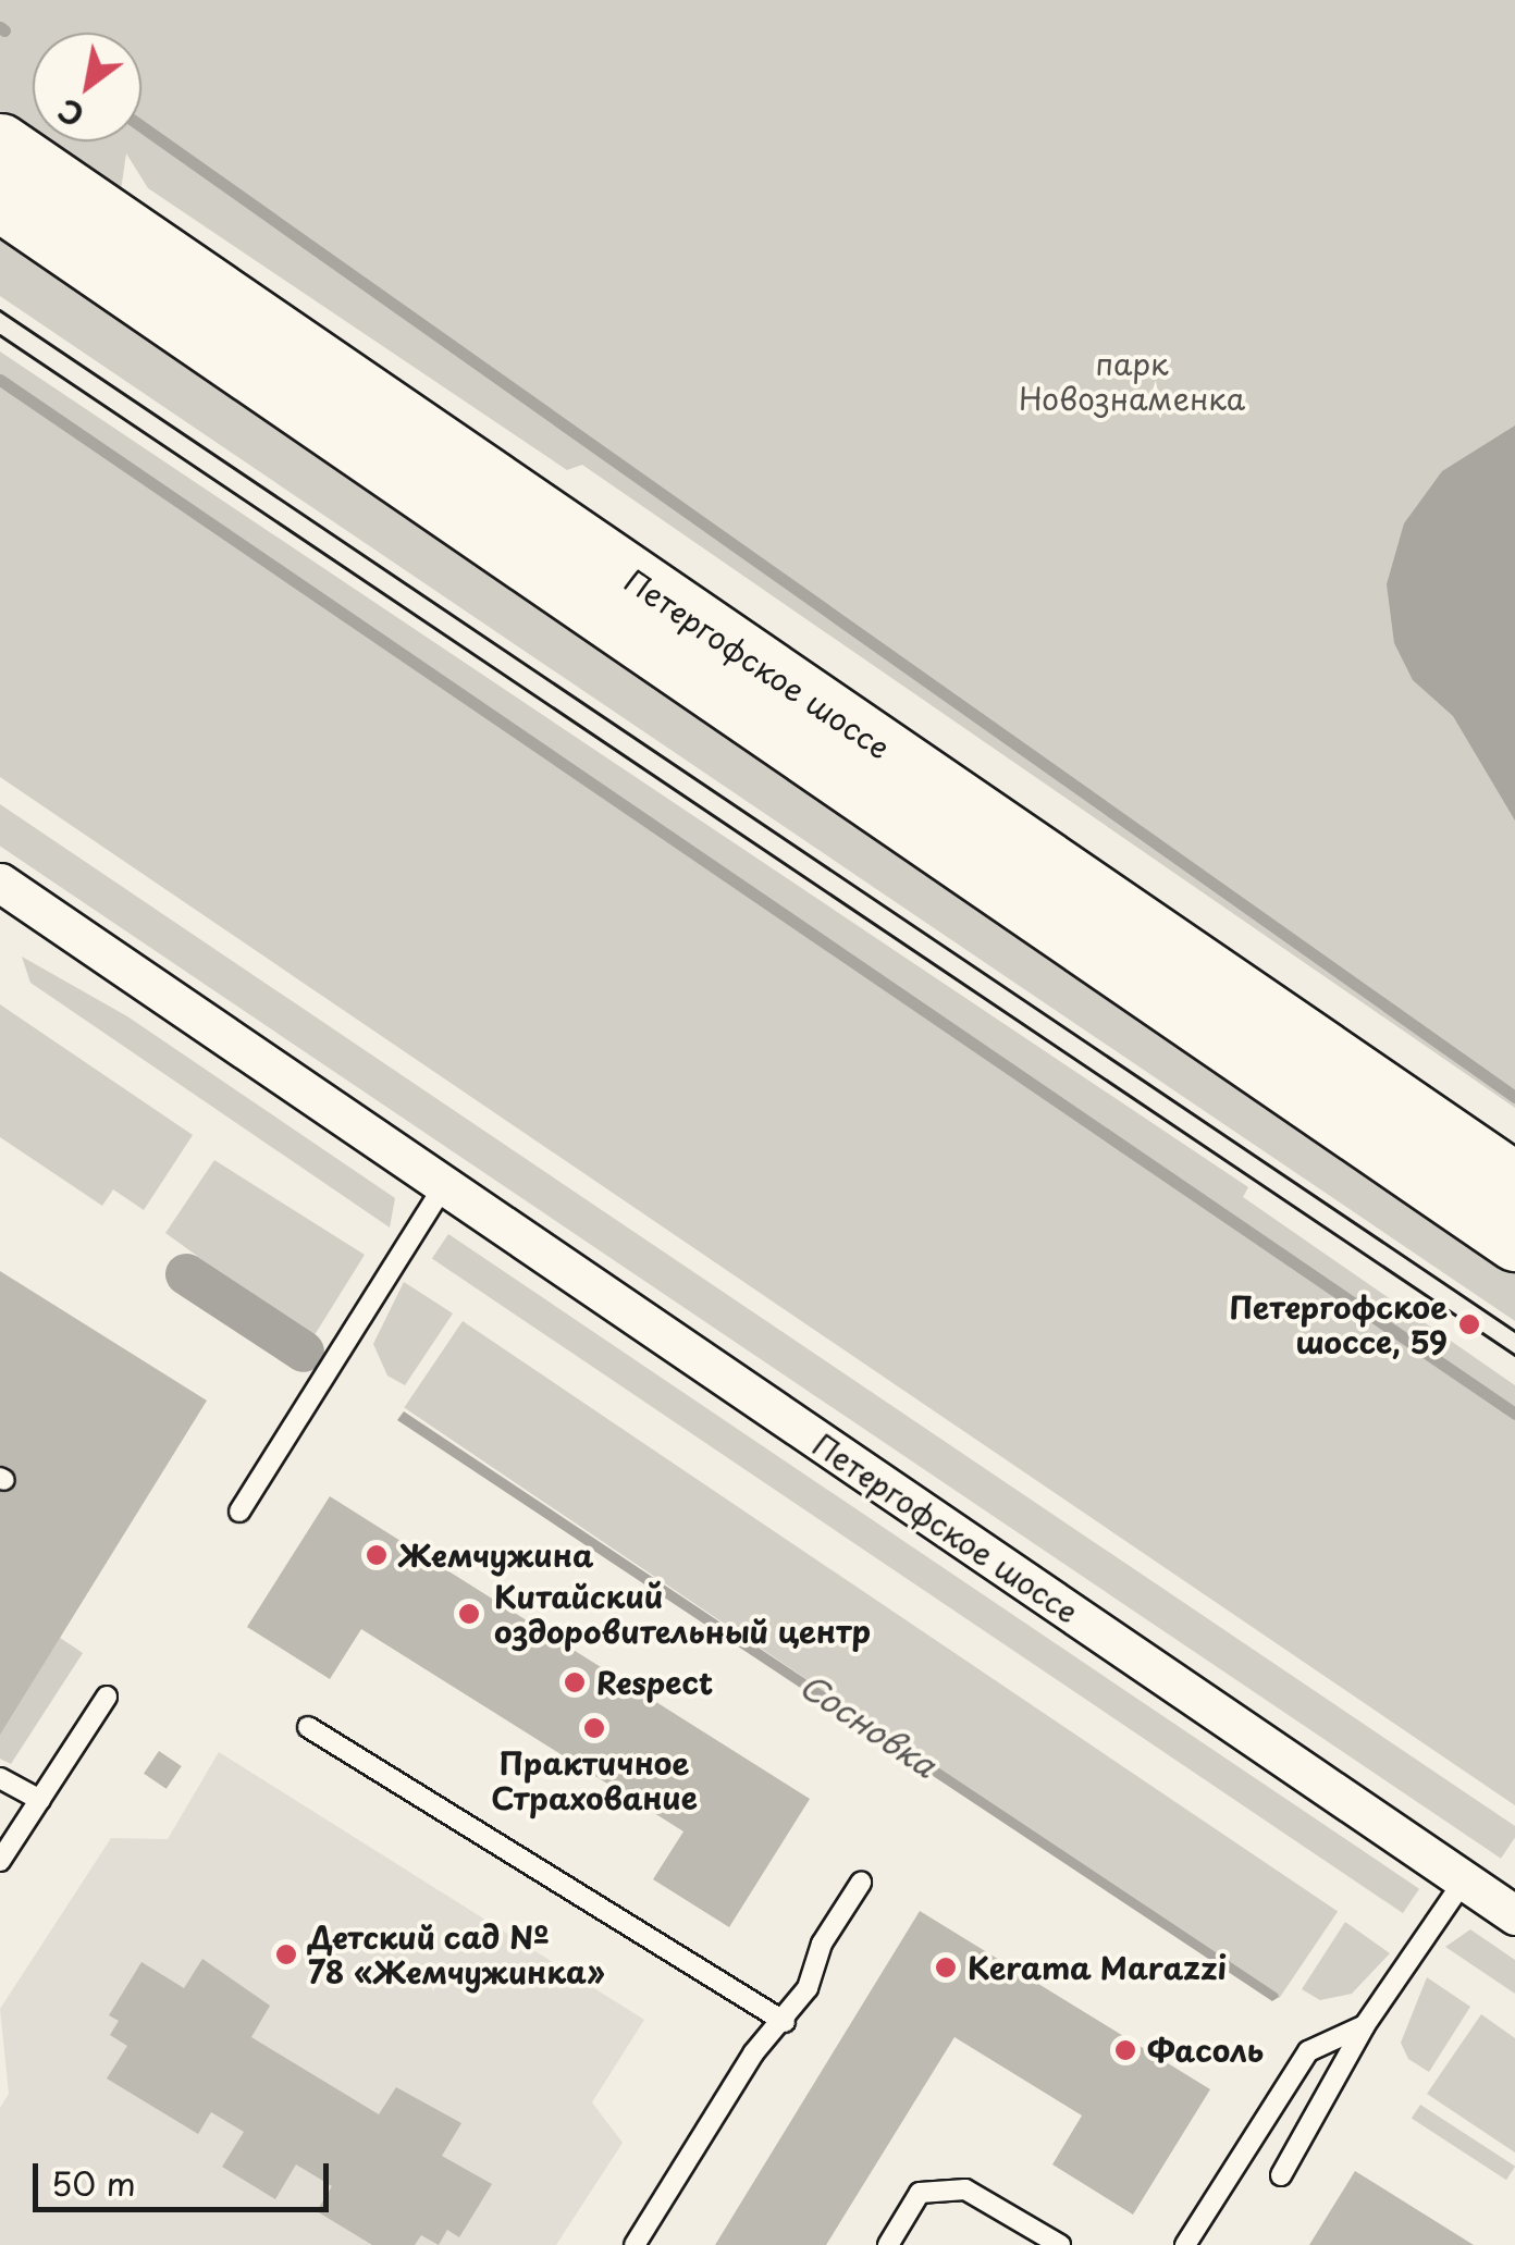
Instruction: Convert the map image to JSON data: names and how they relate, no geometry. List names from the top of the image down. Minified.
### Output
{"streets":{"main road":["Петергофское шоссе"]},"water":["Сосновка"],"parks":["парк Новознаменка"],"places":["Петергофское шоссе, 59","Жемчужина","Китайский оздоровительный центр","Respect","Практичное Страхование","Детский сад № 78 «Жемчужинка»","Kerama Marazzi","Фасоль"],"scale_bar":"50 m","north":"bottom left"}
